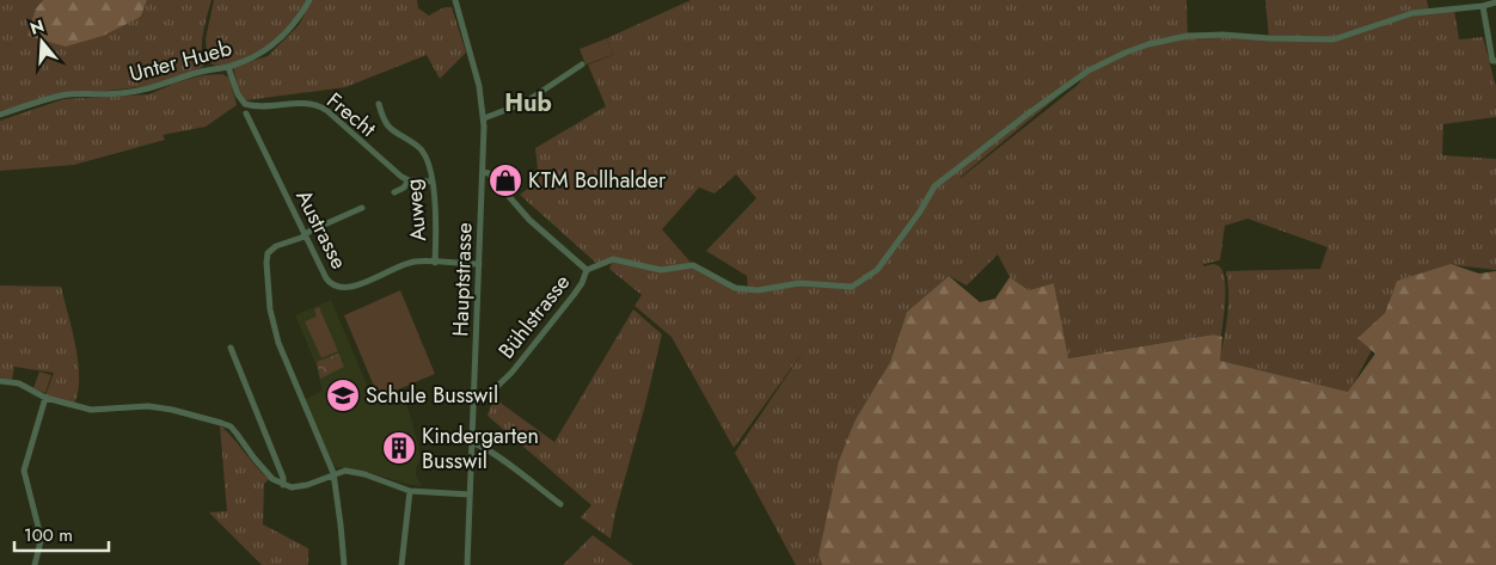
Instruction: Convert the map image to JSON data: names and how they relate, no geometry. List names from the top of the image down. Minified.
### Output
{"streets":{"street":["Unter Hueb","Frecht","Auweg","Austrasse","Hauptstrasse","Bühlstrasse"]},"crossings":[["Unter Hueb","Frecht"],["Auweg","Austrasse"],["Austrasse","Hauptstrasse"],["Hauptstrasse","Bühlstrasse"]],"districts":["Hub"],"places":{"shop":["KTM Bollhalder"],"school or university":["Schule Busswil"],"building":["Kindergarten Busswil"]},"scale_bar":"100 m","north":"top"}
